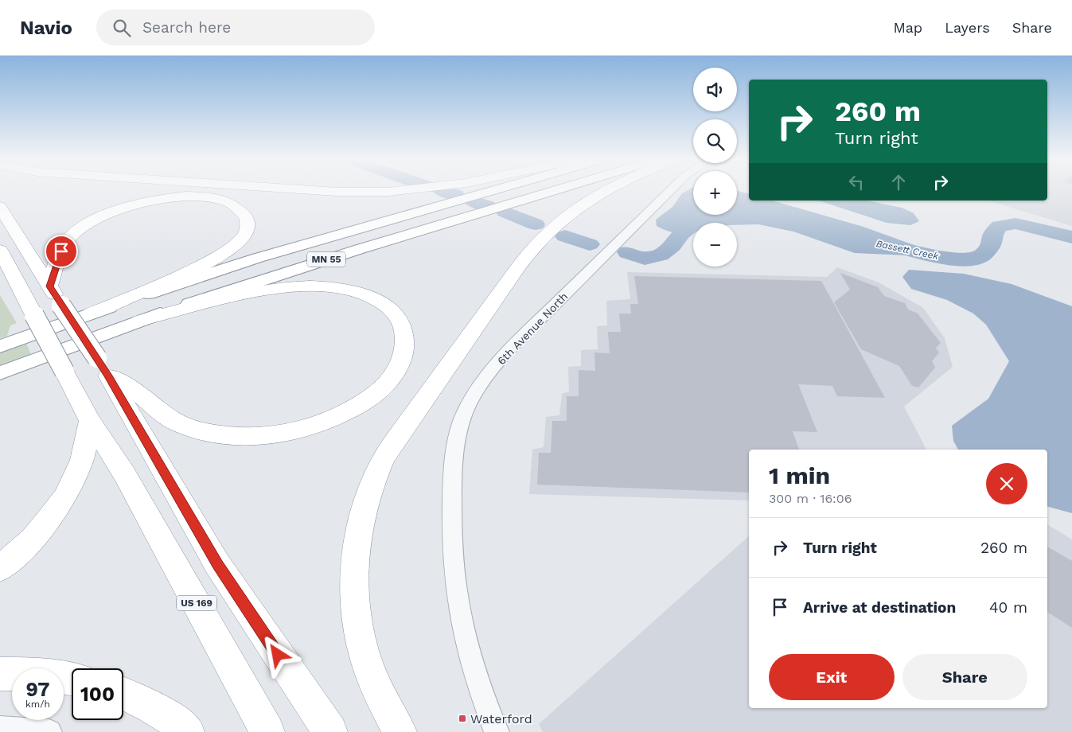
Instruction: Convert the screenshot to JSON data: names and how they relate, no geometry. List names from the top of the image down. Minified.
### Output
{"streets":{"highway":["MN 55","US 169"],"street":["6th Avenue North"]},"water":["Bassett Creek"],"places":{"transit":["Waterford"]},"page":{"header":"Navio","search":"Search here","nav":["Map","Layers","Share"],"map_buttons":["+","−"],"turn":["260 m","Turn right"],"heading":["1 min","300 m · 16:06"],"list":[{"name":"Turn right","value":"260 m"},{"name":"Arrive at destination","value":"40 m"}],"buttons":["Exit","Share"],"speed":"97 km/h","limit":"100"}}
